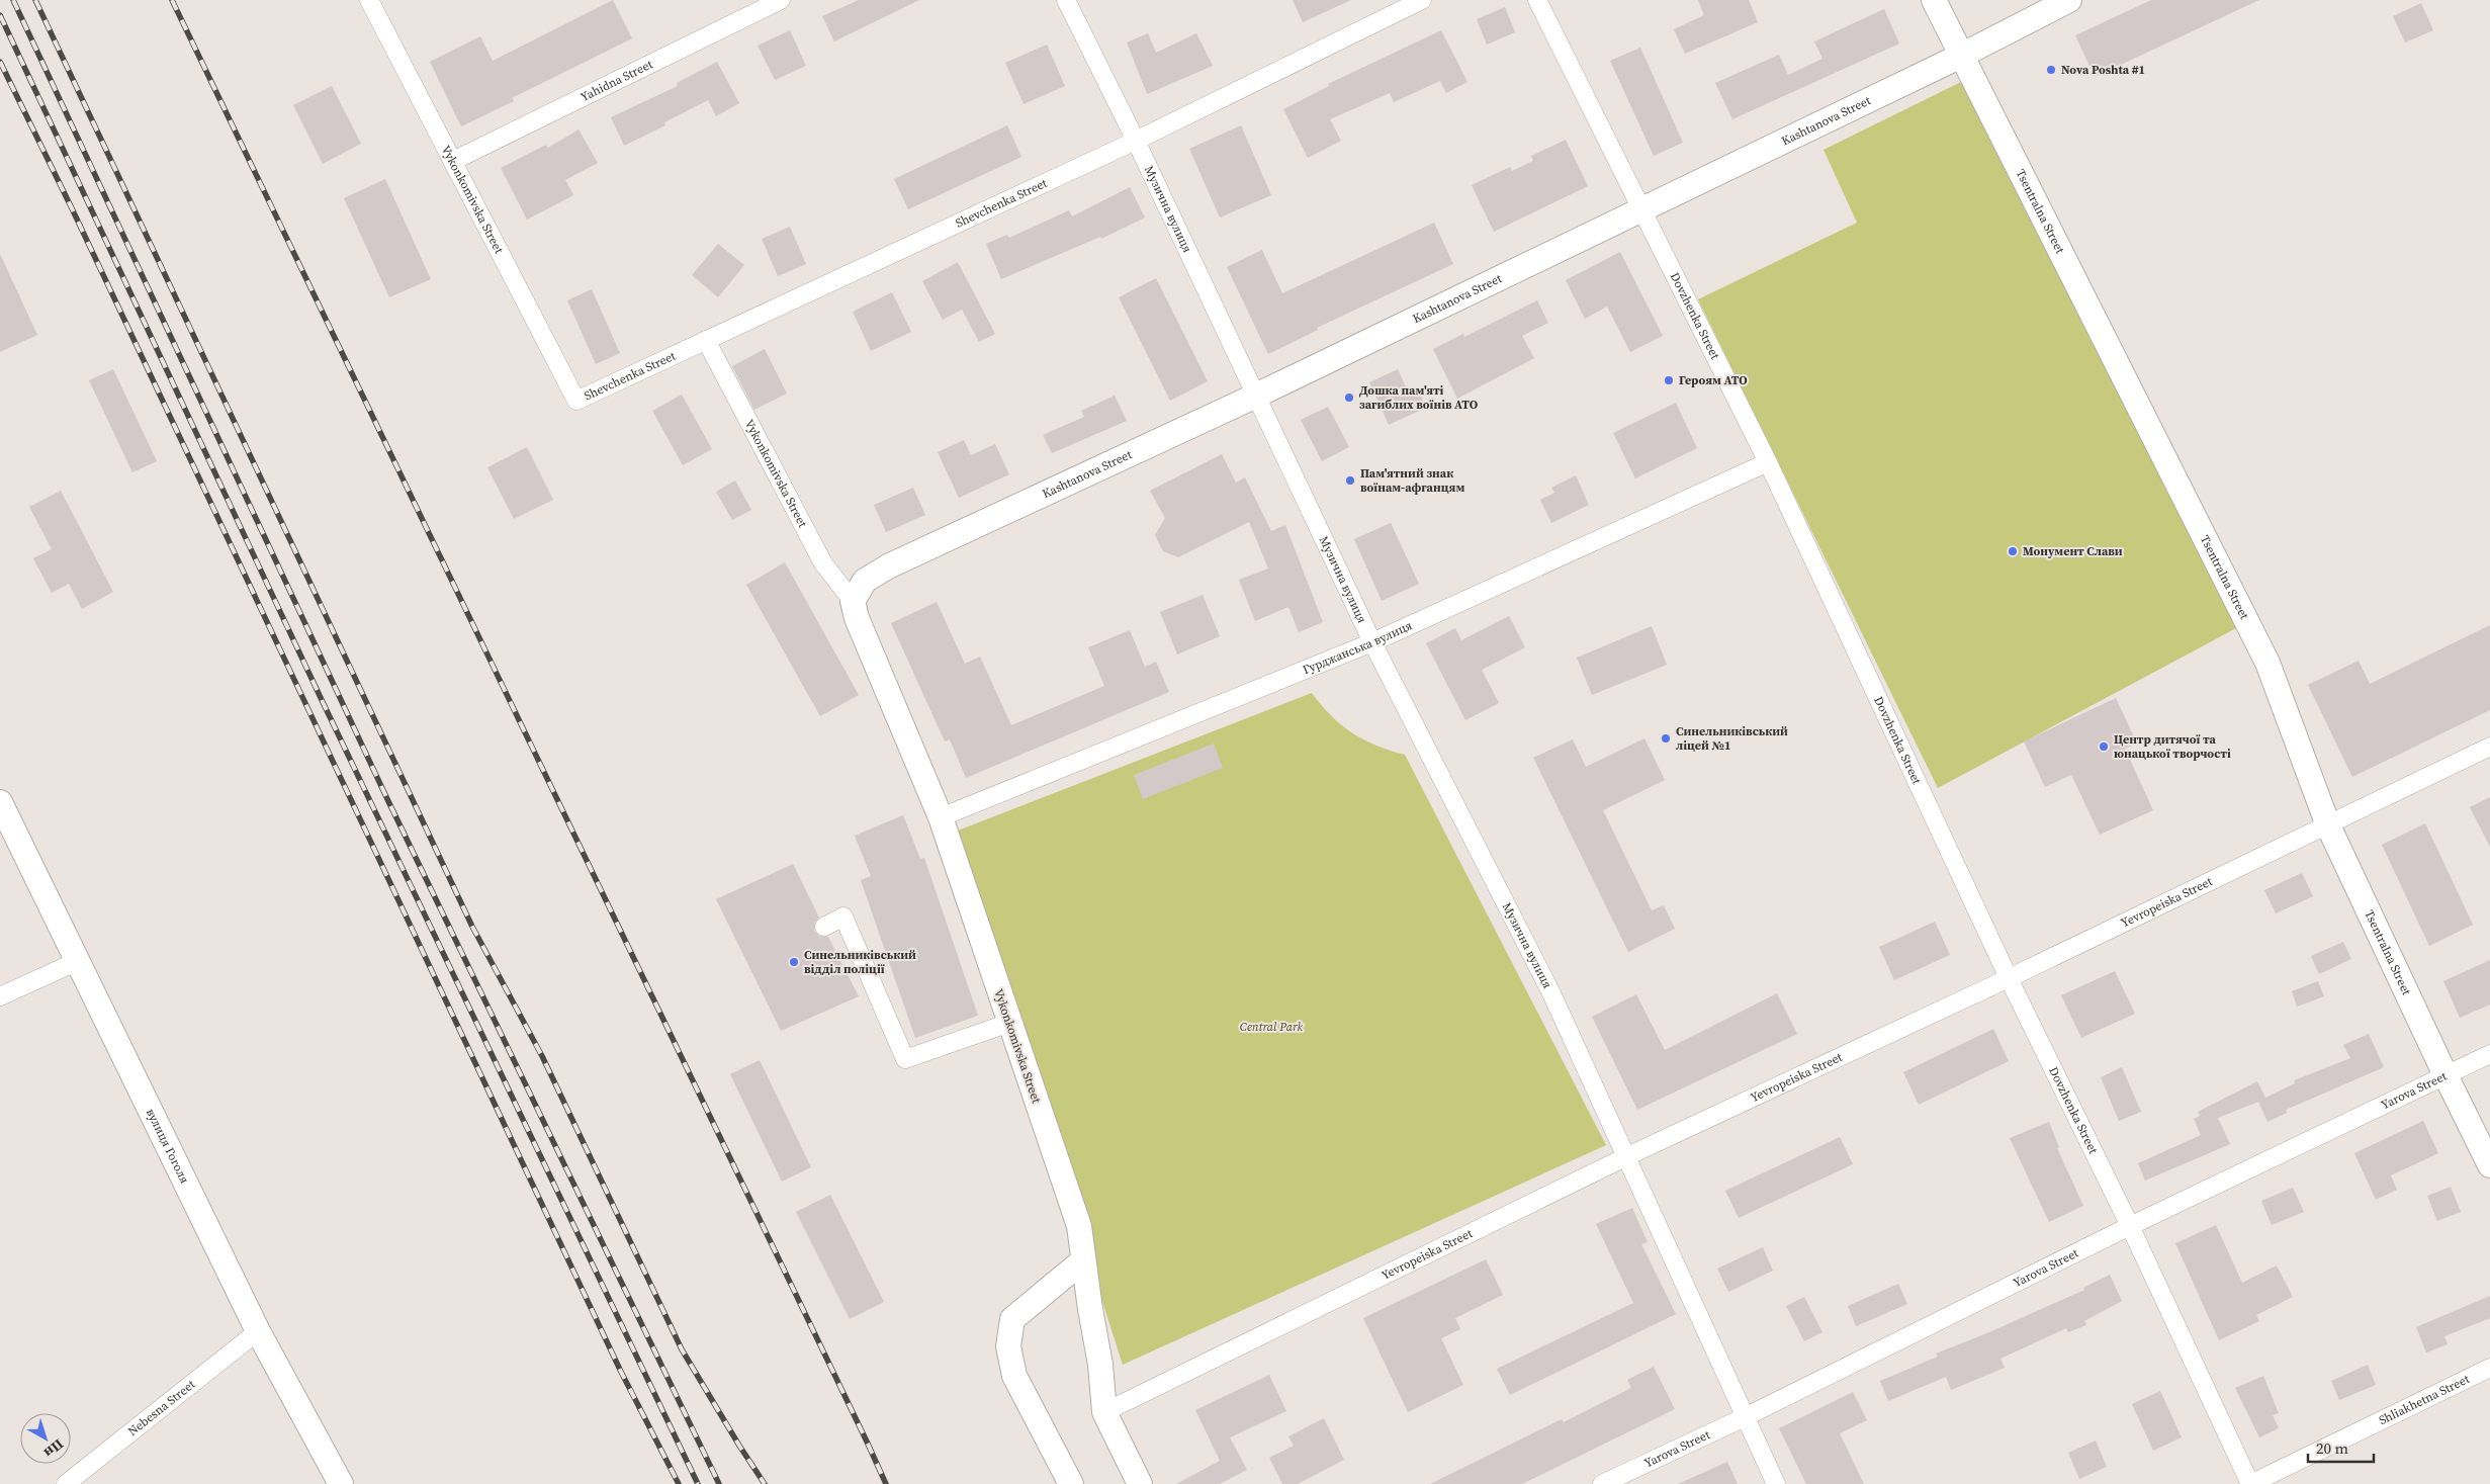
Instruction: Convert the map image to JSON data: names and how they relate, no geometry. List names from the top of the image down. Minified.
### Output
{"streets":{"street":["Yahidna Street","Kashtanova Street","Vykonkomivska Street","Shevchenka Street","Музична вулиця","Tsentralna Street","Dovzhenka Street","Гурджанська вулиця","Yevropeiska Street","Yarova Street","вулиця Гоголя","Shliakhetna Street","Nebesna Street"]},"crossings":[["Yahidna Street","Vykonkomivska Street"],["Kashtanova Street","Vykonkomivska Street"],["Kashtanova Street","Музична вулиця"],["Kashtanova Street","Tsentralna Street"],["Kashtanova Street","Dovzhenka Street"],["Vykonkomivska Street","Shevchenka Street"],["Vykonkomivska Street","Гурджанська вулиця"],["Vykonkomivska Street","Yevropeiska Street"],["Shevchenka Street","Музична вулиця"],["Музична вулиця","Гурджанська вулиця"],["Музична вулиця","Yevropeiska Street"],["Музична вулиця","Yarova Street"],["Tsentralna Street","Yevropeiska Street"],["Tsentralna Street","Yarova Street"],["Dovzhenka Street","Гурджанська вулиця"],["Dovzhenka Street","Yevropeiska Street"],["Dovzhenka Street","Yarova Street"],["Dovzhenka Street","Shliakhetna Street"],["вулиця Гоголя","Nebesna Street"]],"parks":["Central Park"],"places":["Nova Poshta #1","Героям АТО","Дошка пам'яті загиблих воїнів АТО","Пам'ятний знак воїнам-афганцям","Монумент Слави","Синельниківський ліцей №1","Центр дитячої та юнацької творчості","Синельниківський відділ поліції"],"scale_bar":"20 m","north":"bottom right"}
